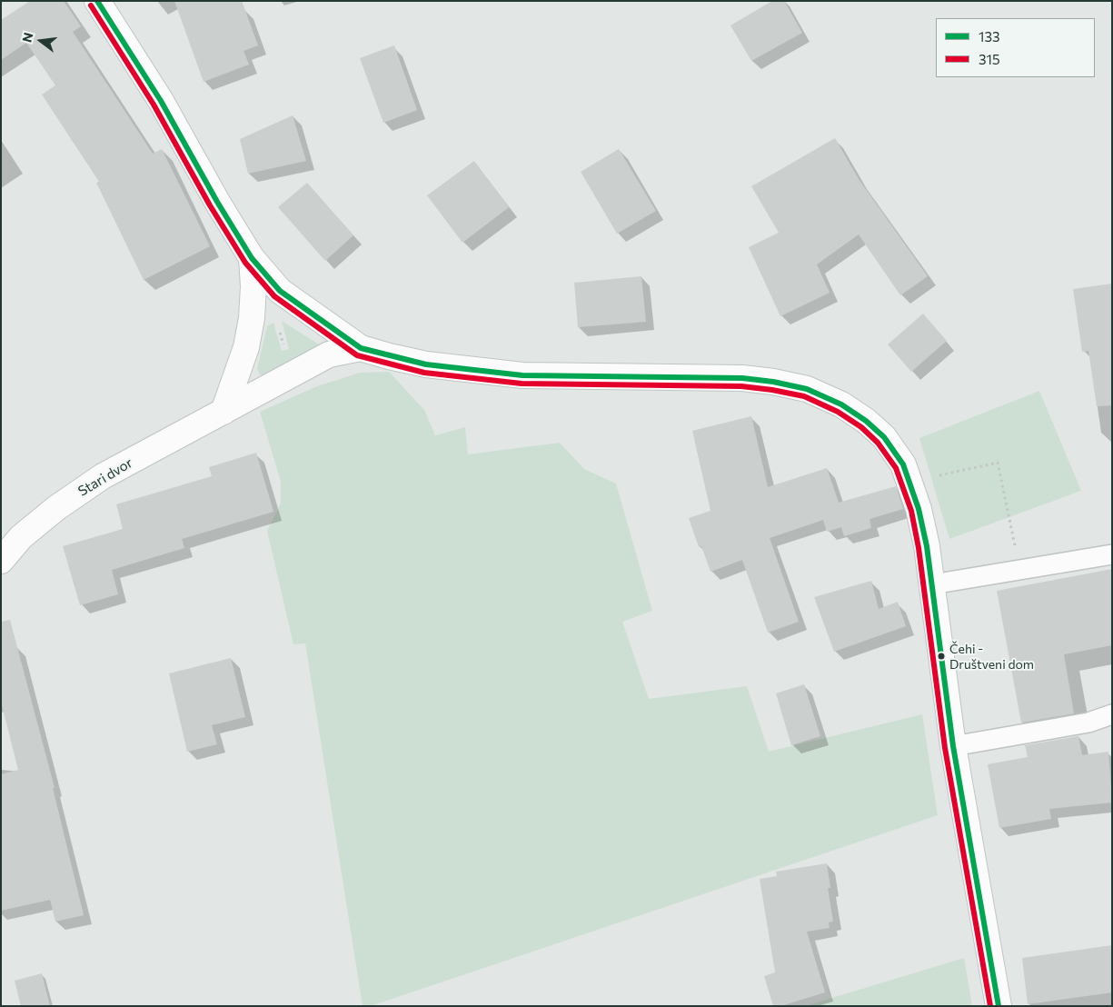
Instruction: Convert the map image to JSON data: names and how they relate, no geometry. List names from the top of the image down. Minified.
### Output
{"streets":{"street":["Stari dvor"]},"places":["Čehi - Društveni dom"],"lines":["transit line 133","transit line 315"],"legend":["133","315"],"north":"left"}
